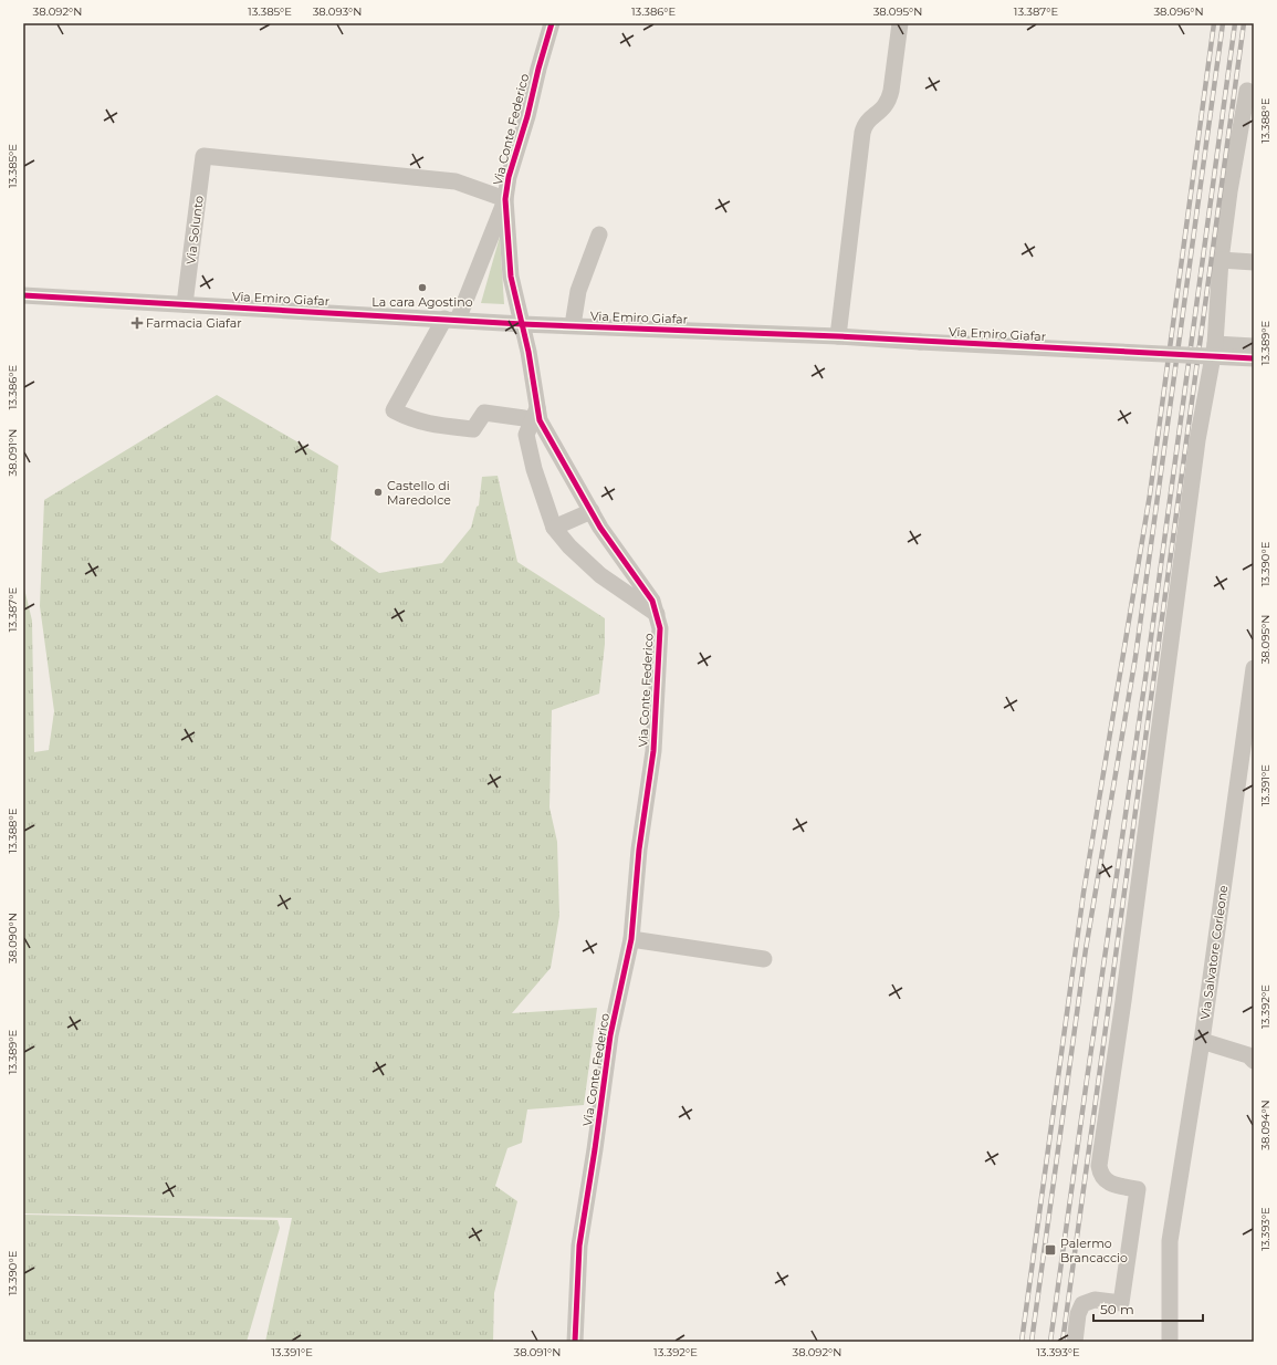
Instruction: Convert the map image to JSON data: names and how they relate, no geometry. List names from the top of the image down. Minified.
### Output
{"streets":{"street":["Via Conte Federico","Via Solunto","Via Emiro Giafar","Via Salvatore Corleone"]},"crossings":[["Via Conte Federico","Via Solunto"],["Via Conte Federico","Via Emiro Giafar"],["Via Solunto","Via Emiro Giafar"]],"places":{"other":["La cara Agostino","Castello di Maredolce"],"health":["Farmacia Giafar"],"transit":["Palermo Brancaccio"]},"scale_bar":"50 m","coordinates":["38.092°N","13.385°E","38.093°N","13.386°E","38.095°N","13.387°E","38.096°N","13.388°E","13.389°E","38.091°N","13.390°E","13.391°E","38.090°N","13.392°E","38.094°N","13.393°E"]}
